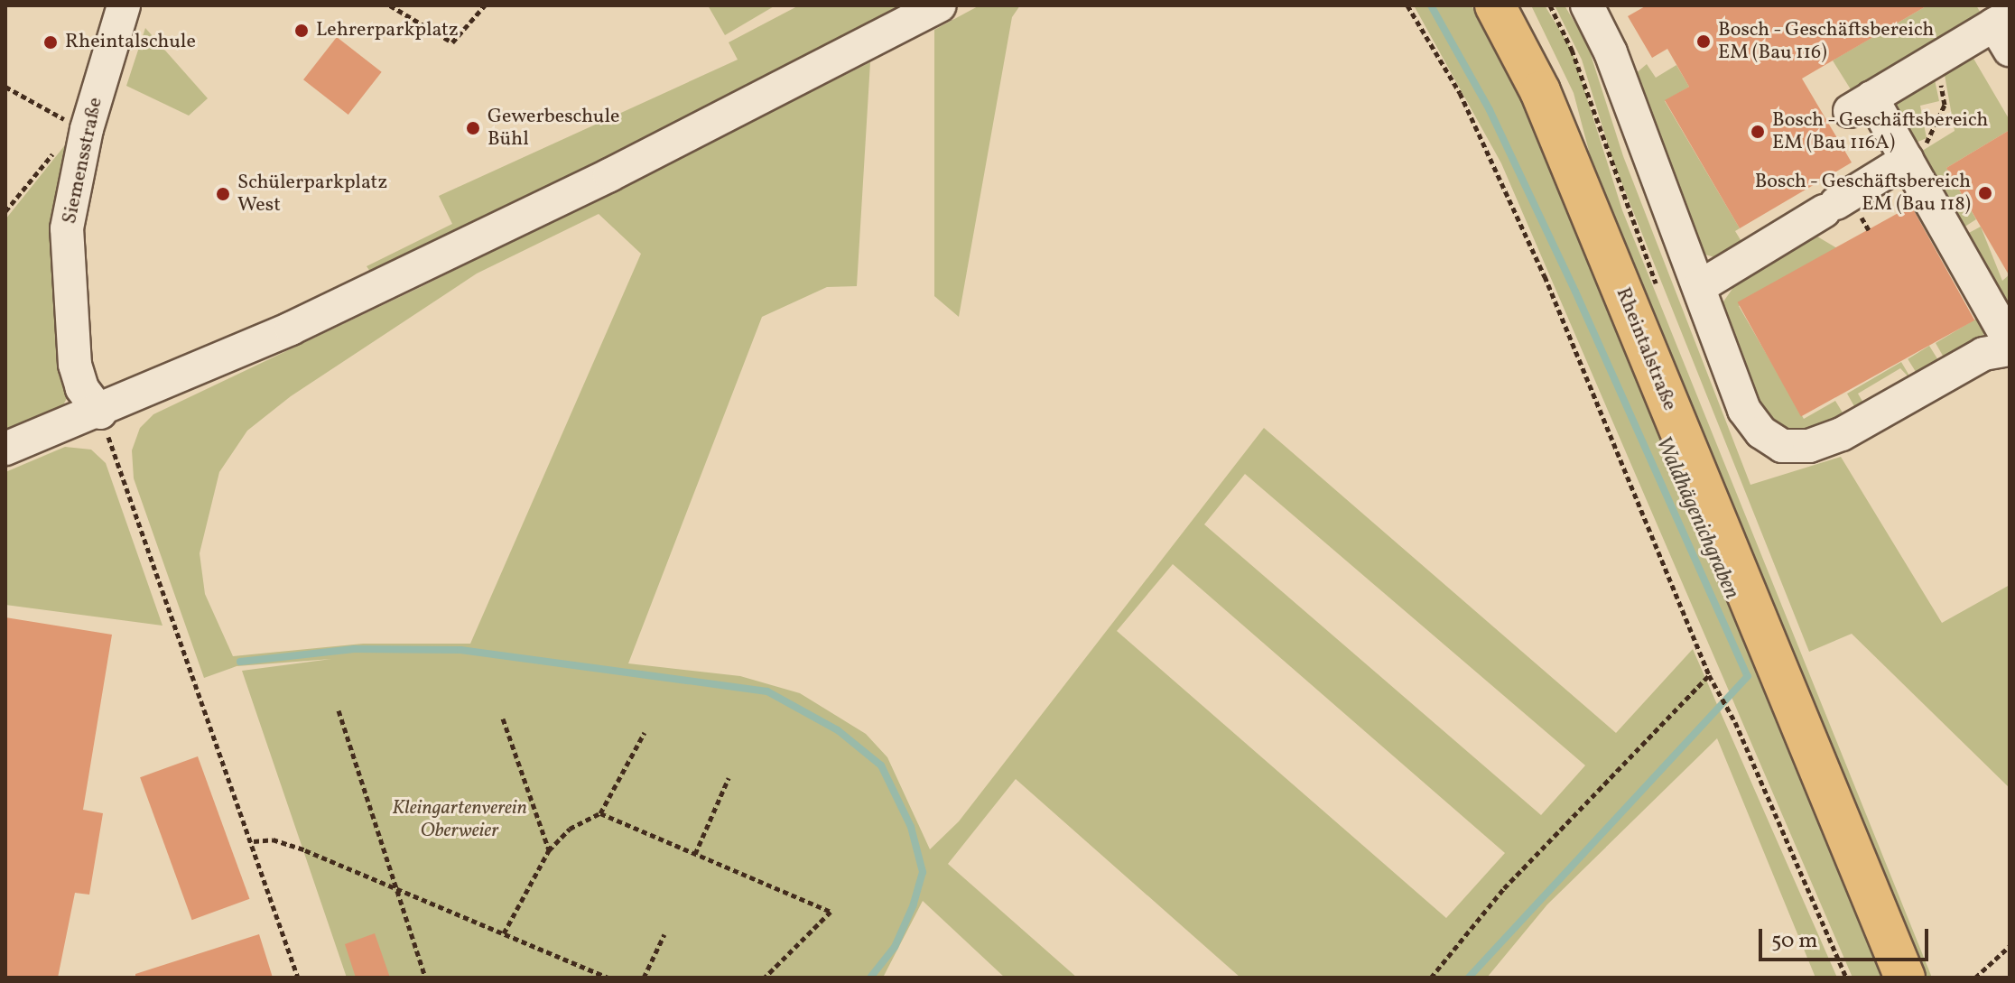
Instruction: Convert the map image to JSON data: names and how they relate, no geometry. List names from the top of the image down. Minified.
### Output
{"streets":{"main road":["Rheintalstraße"],"street":["Siemensstraße"]},"water":["Waldhägenichgraben"],"parks":["Kleingartenverein Oberweier"],"places":["Lehrerparkplatz","Bosch - Geschäftsbereich EM (Bau 116)","Rheintalschule","Gewerbeschule Bühl","Bosch - Geschäftsbereich EM (Bau 116A)","Bosch - Geschäftsbereich EM (Bau 118)","Schülerparkplatz West"],"scale_bar":"50 m"}
